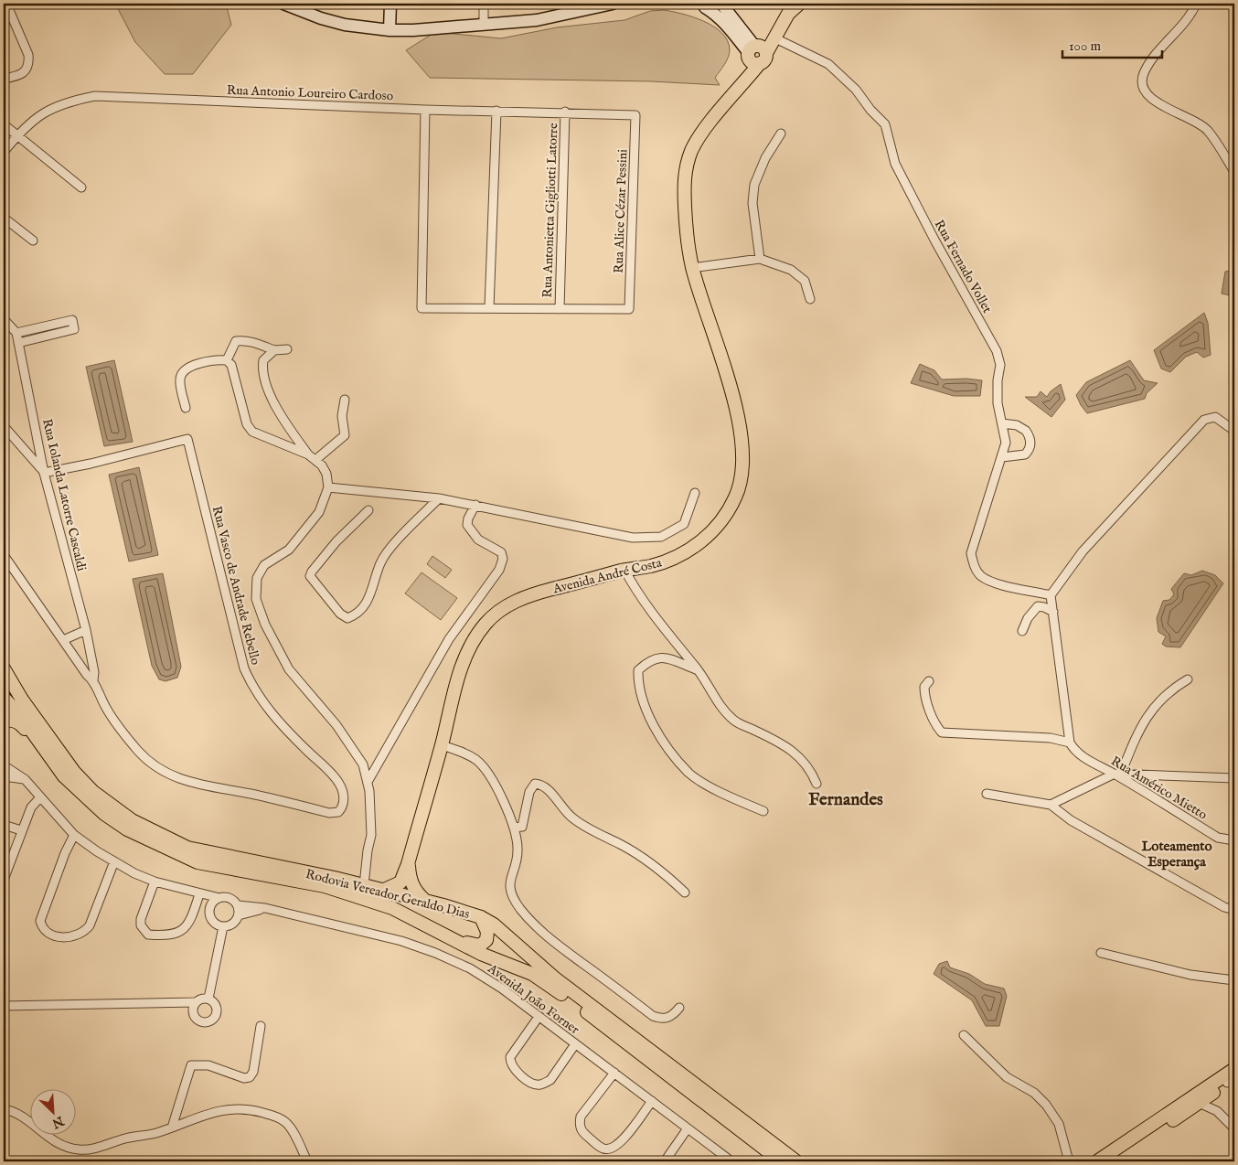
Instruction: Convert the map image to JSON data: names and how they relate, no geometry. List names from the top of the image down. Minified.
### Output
{"streets":{"main road":["Avenida André Costa","Rodovia Vereador Geraldo Dias"],"street":["Rua Antonio Loureiro Cardoso","Rua Antonietta Gigliotti Latorre","Rua Alice Cézar Pessini","Rua Fernado Vollet","Rua Iolanda Latorre Cascaldi","Rua Vasco de Andrade Rebello","Rua Américo Mietto","Avenida João Forner"]},"crossings":[["Rua Antonio Loureiro Cardoso","Rua Antonietta Gigliotti Latorre"],["Rua Antonio Loureiro Cardoso","Rua Alice Cézar Pessini"],["Rua Antonietta Gigliotti Latorre","Rua Alice Cézar Pessini"],["Rua Iolanda Latorre Cascaldi","Rua Vasco de Andrade Rebello"],["Avenida André Costa","Rodovia Vereador Geraldo Dias"]],"districts":["Fernandes","Loteamento Esperança"],"scale_bar":"100 m","north":"bottom right"}
